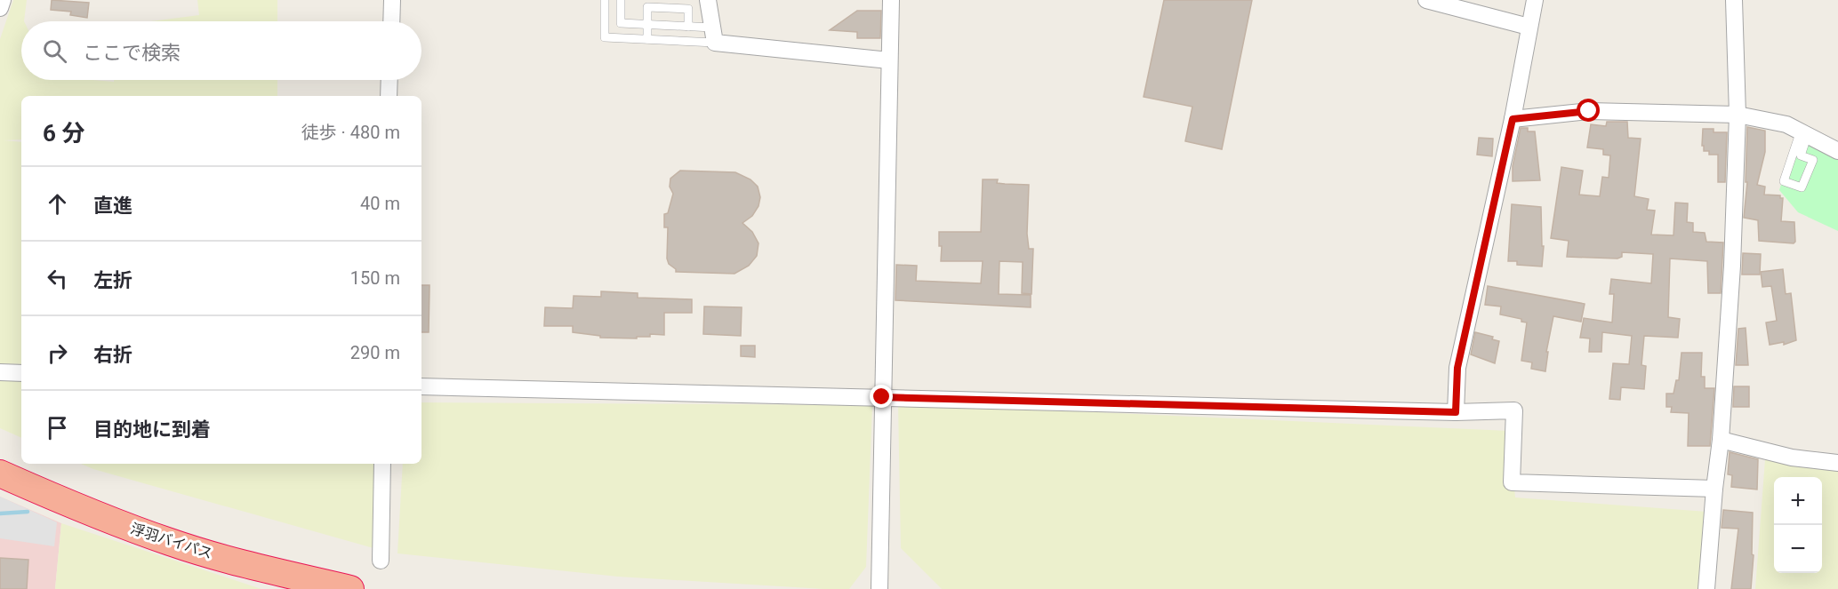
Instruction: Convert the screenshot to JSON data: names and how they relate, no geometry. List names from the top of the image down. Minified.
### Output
{"streets":{"highway":["浮羽バイパス"]},"page":{"search":"ここで検索","heading":["6 分","徒歩 · 480 m"],"list":[["直進","40 m"],["左折","150 m"],["右折","290 m"],"目的地に到着"],"map_buttons":["+","−"]}}
